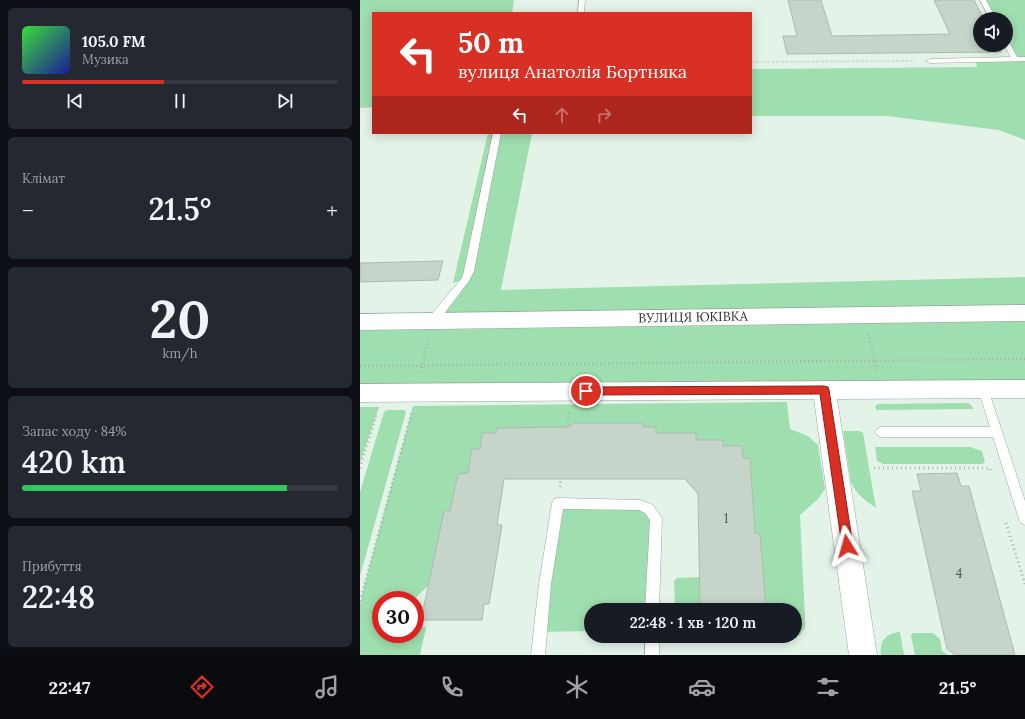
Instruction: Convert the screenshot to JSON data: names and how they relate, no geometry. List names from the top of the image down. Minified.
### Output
{"streets":{"street":["ВУЛИЦЯ ЮКІВКА"]},"house_numbers":["1","4"],"page":{"turn":["50 m","вулиця Анатолія Бортняка"],"song":["105.0 FM","Музика"],"tile":["Клімат",["20","km/h"],["Запас ходу · 84%","420 km"],["Прибуття","22:48"]],"heat":["−","21.5°","+"],"limit":"30","trip":"22:48 · 1 хв · 120 m","tabs":["22:47","21.5°"]}}
